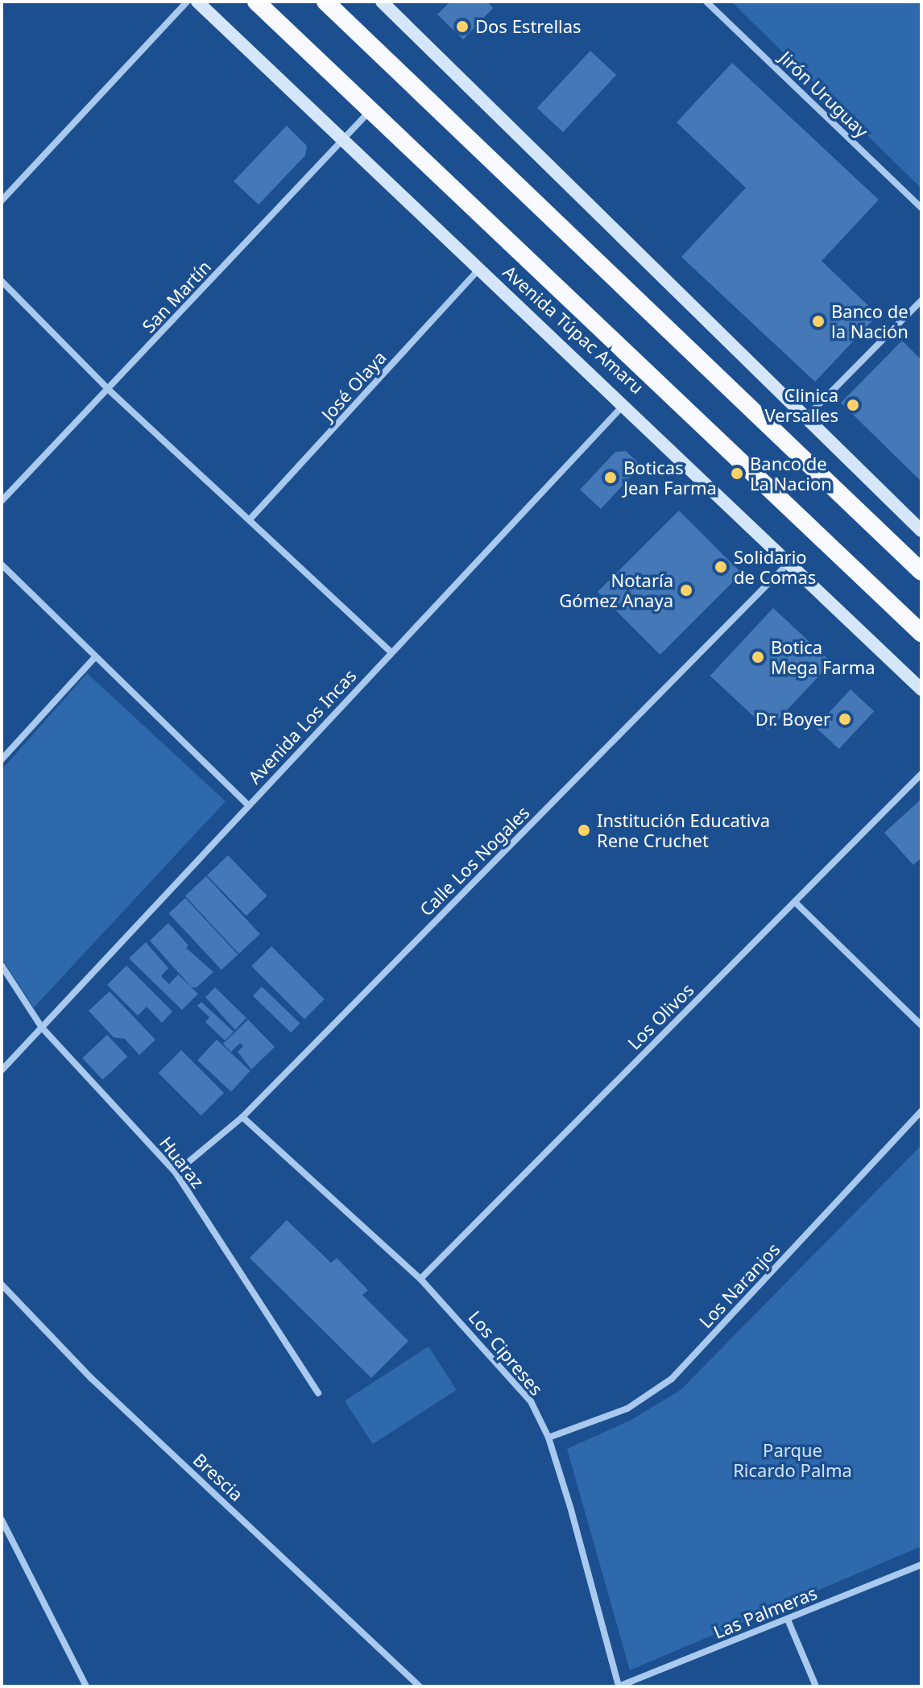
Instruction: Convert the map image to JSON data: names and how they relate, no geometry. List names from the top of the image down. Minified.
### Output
{"streets":{"highway":["Avenida Túpac Amaru"],"street":["Jirón Uruguay","San Martín","José Olaya","Avenida Los Incas","Calle Los Nogales","Los Olivos","Huaraz","Los Naranjos","Los Cipreses","Brescia","Las Palmeras"]},"crossings":[["San Martín","Avenida Túpac Amaru"],["Avenida Túpac Amaru","José Olaya"],["Avenida Túpac Amaru","Avenida Los Incas"],["Avenida Túpac Amaru","Calle Los Nogales"],["Avenida Los Incas","Huaraz"],["Calle Los Nogales","Huaraz"],["Calle Los Nogales","Los Cipreses"],["Los Olivos","Los Cipreses"],["Los Naranjos","Los Cipreses"],["Los Cipreses","Las Palmeras"]],"parks":["Parque Ricardo Palma"],"places":["Dos Estrellas","Banco de la Nación","Clinica Versalles","Banco de La Nacion","Boticas Jean Farma","Solidario de Comas","Notaría Gómez Anaya","Botica Mega Farma","Dr. Boyer","Institución Educativa Rene Cruchet"]}
